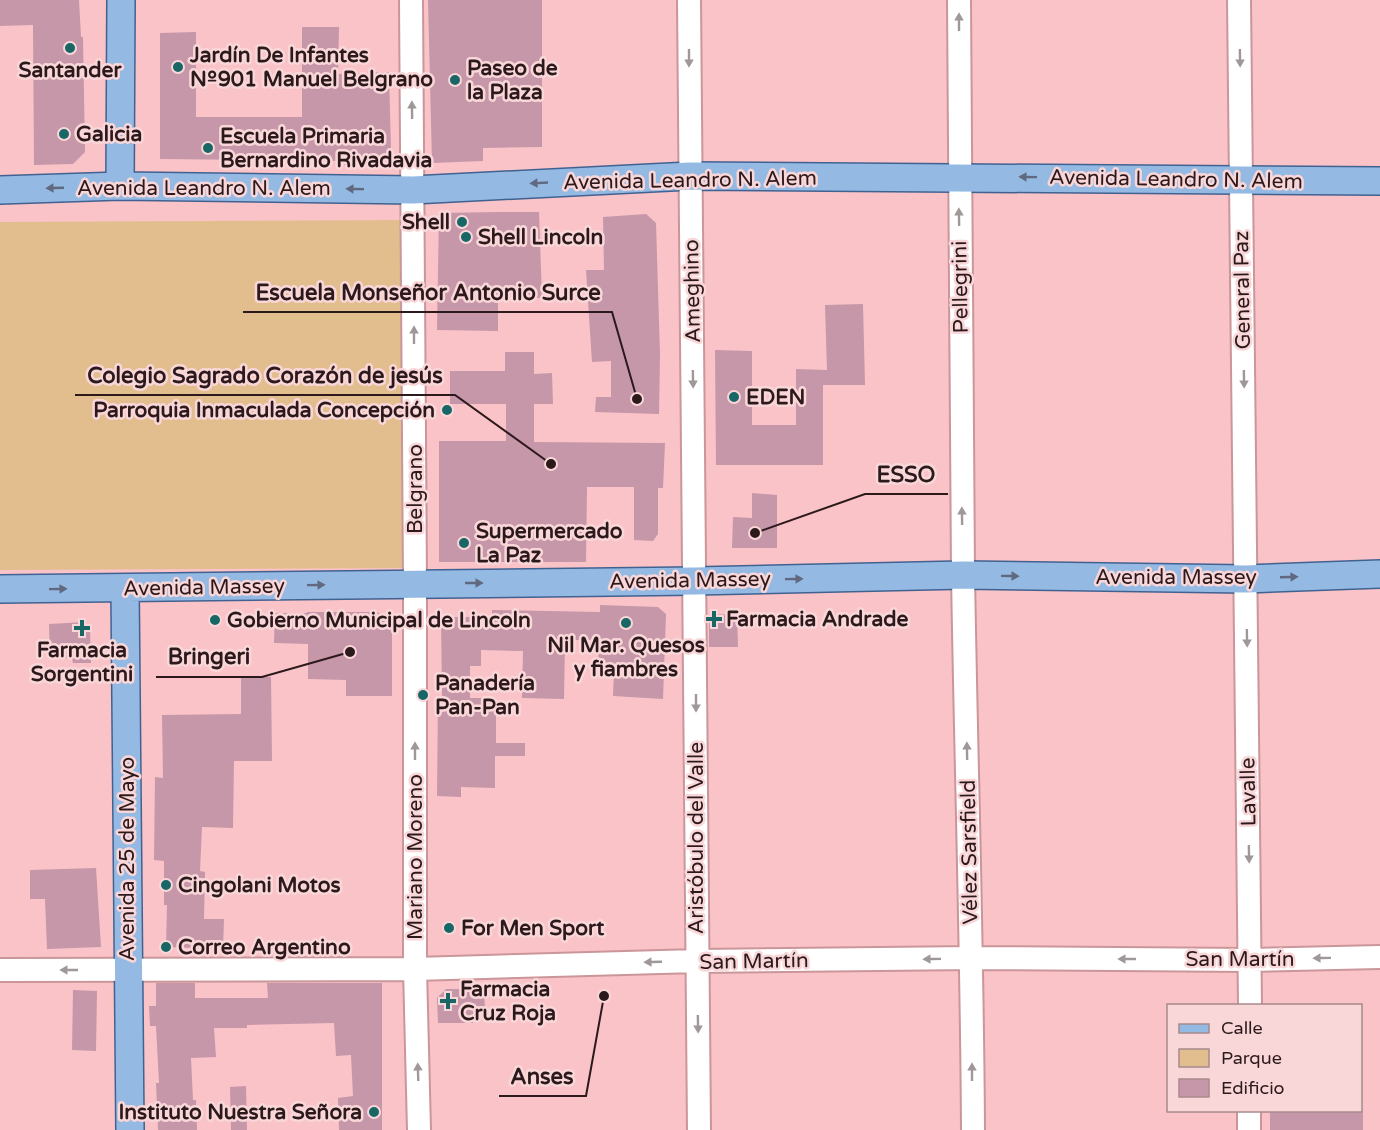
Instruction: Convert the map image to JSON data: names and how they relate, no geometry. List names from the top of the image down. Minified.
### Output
{"streets":{"main road":["Avenida Leandro N. Alem","Avenida Massey","Avenida 25 de Mayo"],"street":["Pellegrini","General Paz","Ameghino","Belgrano","Lavalle","Aristóbulo del Valle","Vélez Sarsfield","Mariano Moreno","San Martín"]},"crossings":[["Avenida Leandro N. Alem","Pellegrini"],["Avenida Leandro N. Alem","General Paz"],["Avenida Leandro N. Alem","Ameghino"],["Avenida Leandro N. Alem","Belgrano"],["Pellegrini","Avenida Massey"],["Pellegrini","Vélez Sarsfield"],["General Paz","Avenida Massey"],["General Paz","Lavalle"],["Ameghino","Avenida Massey"],["Ameghino","Aristóbulo del Valle"],["Belgrano","Avenida Massey"],["Belgrano","Mariano Moreno"],["Avenida Massey","Lavalle"],["Avenida Massey","Aristóbulo del Valle"],["Avenida Massey","Vélez Sarsfield"],["Avenida Massey","Mariano Moreno"],["Avenida Massey","Avenida 25 de Mayo"],["Lavalle","San Martín"],["Aristóbulo del Valle","San Martín"],["Vélez Sarsfield","San Martín"],["Mariano Moreno","San Martín"],["Avenida 25 de Mayo","San Martín"]],"one_way":["Avenida Leandro N. Alem","Pellegrini","General Paz","Ameghino","Belgrano","Avenida Massey","Lavalle","Aristóbulo del Valle","Vélez Sarsfield","Mariano Moreno","San Martín"],"places":{"other":["Santander","Jardín De Infantes Nº901 Manuel Belgrano","Paseo de la Plaza","Galicia","Escuela Primaria Bernardino Rivadavia","Shell","Shell Lincoln","EDEN","Escuela Monseñor Antonio Surce","Parroquia Inmaculada Concepción","Colegio Sagrado Corazón de jesús","ESSO","Supermercado La Paz","Gobierno Municipal de Lincoln","Nil Mar. Quesos y fiambres","Bringeri","Panadería Pan-Pan","Cingolani Motos","For Men Sport","Correo Argentino","Anses","Instituto Nuestra Señora"],"health":["Farmacia Andrade","Farmacia Sorgentini","Farmacia Cruz Roja"]},"legend":["Calle","Parque","Edificio"]}
